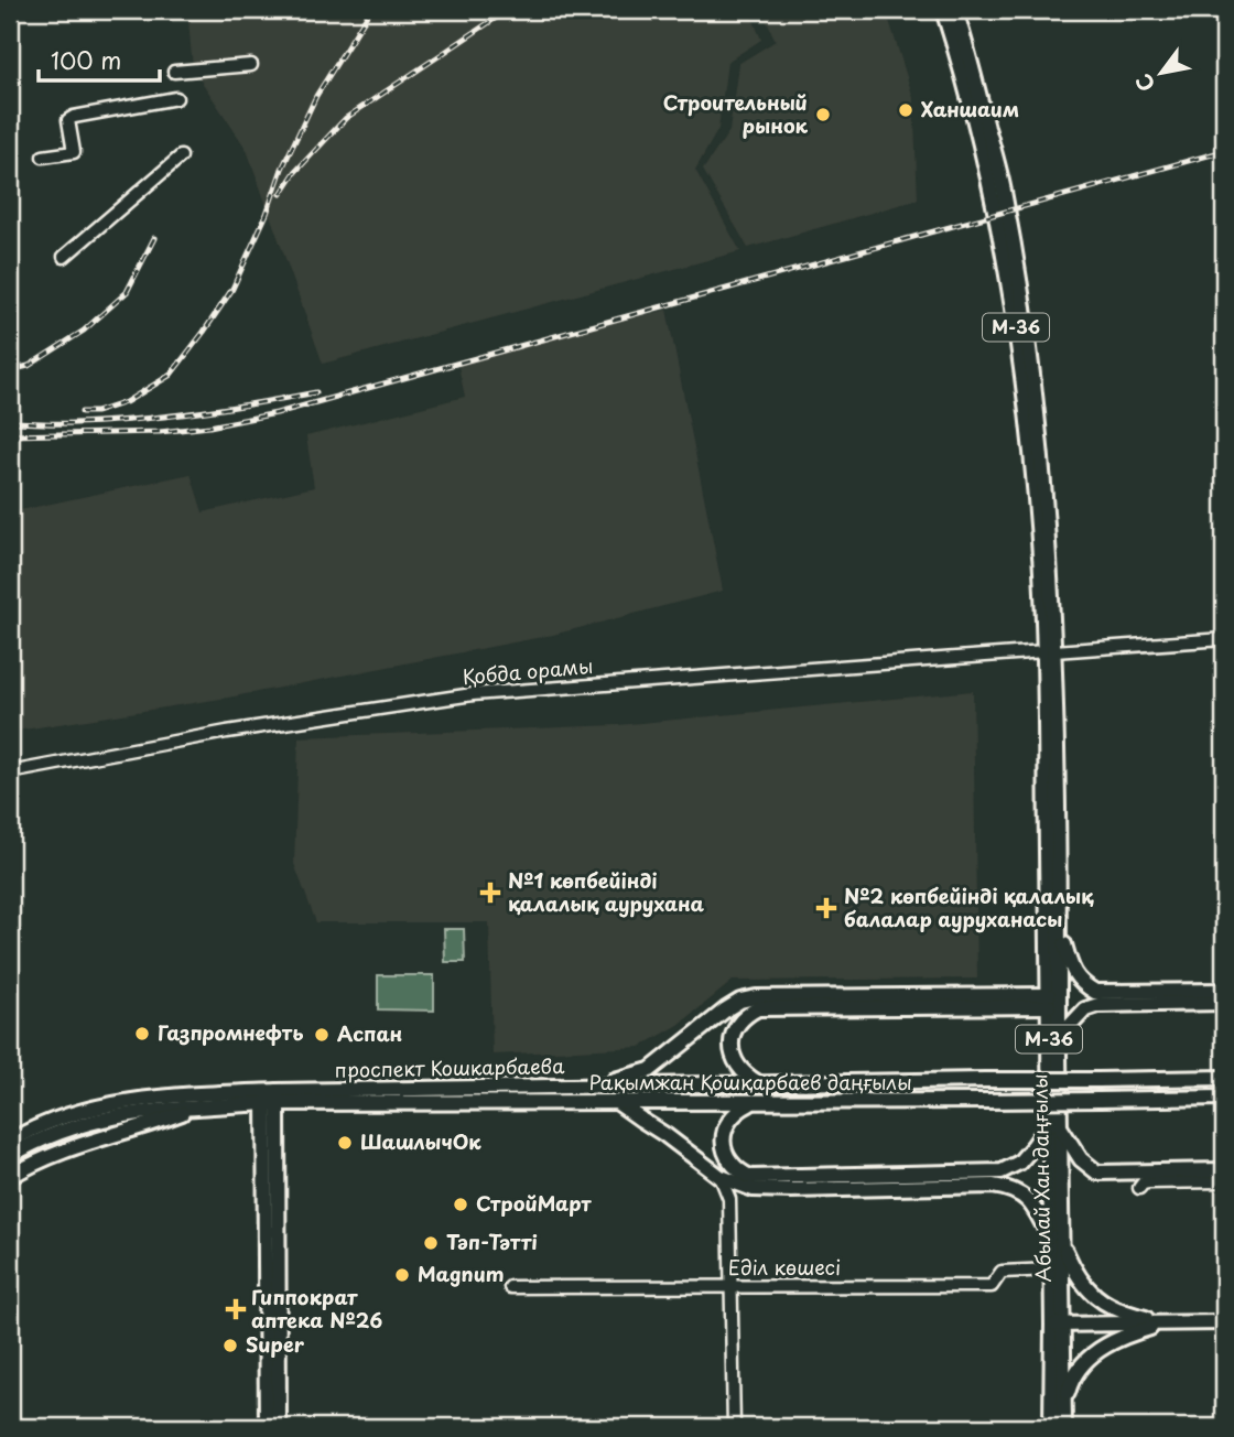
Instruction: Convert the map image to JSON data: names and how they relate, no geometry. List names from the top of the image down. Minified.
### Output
{"streets":{"main road":["M-36","проспект Кошкарбаева","Рақымжан Қошқарбаев даңғылы","Абылай Хан даңғылы"],"street":["Қобда орамы","Еділ көшесі"]},"crossings":[["M-36","Қобда орамы"],["M-36","Абылай Хан даңғылы"],["Қобда орамы","Абылай Хан даңғылы"],["проспект Кошкарбаева","Рақымжан Қошқарбаев даңғылы"],["Абылай Хан даңғылы","Еділ көшесі"]],"places":{"other":["Ханшаим","Строительный рынок","Газпромнефть","Аспан","ШашлычОк","СтройМарт","Тәп-Тәтті","Magnum","Super"],"health":["№1 көпбейінді қалалық аурухана","№2 көпбейінді қалалық балалар ауруханасы","Гиппократ аптека №26"]},"scale_bar":"100 m","north":"bottom left"}
